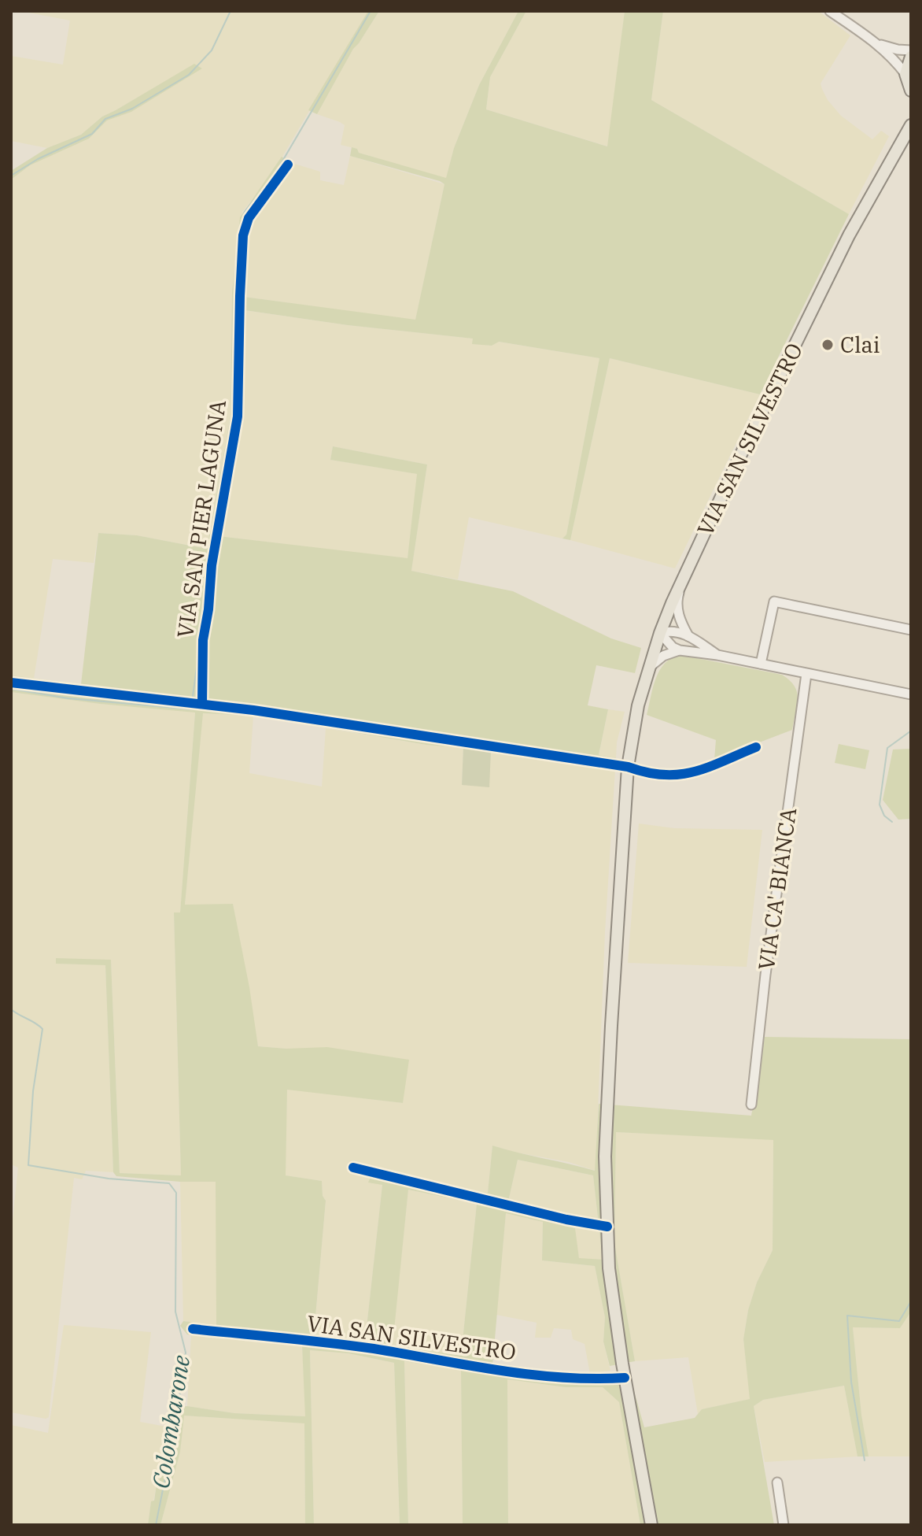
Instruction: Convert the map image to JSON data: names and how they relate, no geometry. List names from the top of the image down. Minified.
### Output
{"streets":{"main road":["VIA SAN SILVESTRO"],"street":["VIA SAN PIER LAGUNA","VIA CA' BIANCA"]},"water":["Colombarone"],"places":["Clai"]}
